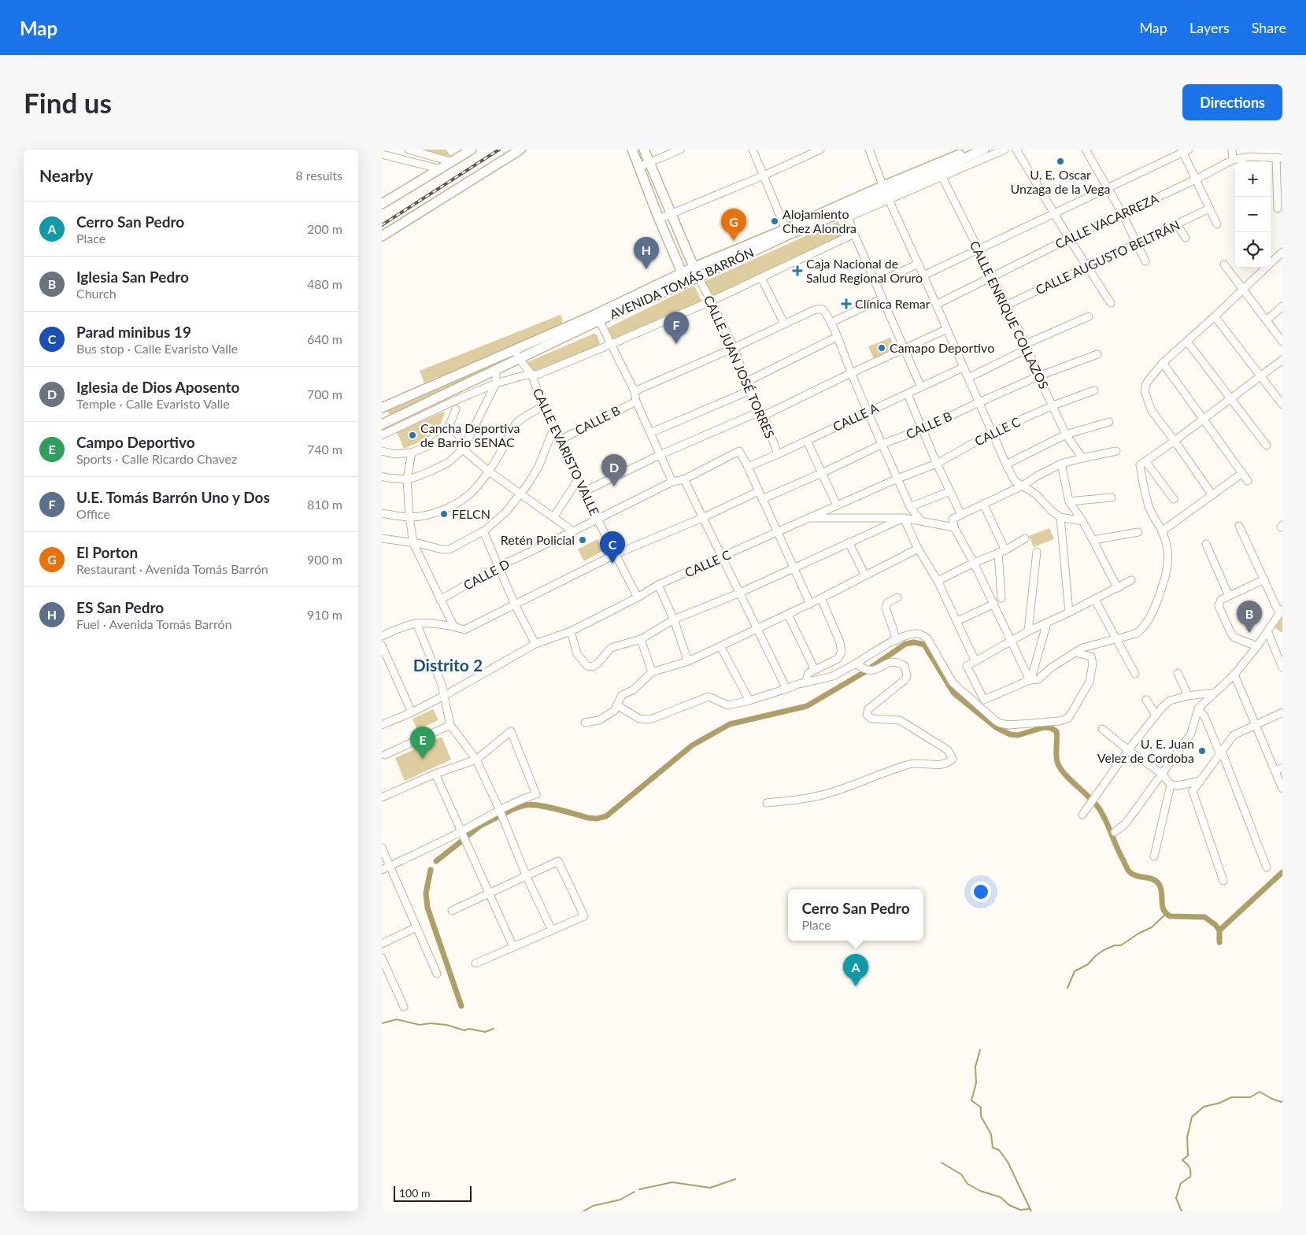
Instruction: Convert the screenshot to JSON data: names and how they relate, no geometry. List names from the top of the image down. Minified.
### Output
{"streets":{"main road":["AVENIDA TOMÁS BARRÓN","CALLE JUAN JOSÉ TORRES"],"street":["CALLE VACARREZA","CALLE AUGUSTO BELTRÁN","CALLE ENRIQUE COLLAZOS","CALLE A","CALLE B","CALLE C","CALLE EVARISTO VALLE","CALLE D"]},"crossings":[["CALLE VACARREZA","CALLE ENRIQUE COLLAZOS"],["CALLE AUGUSTO BELTRÁN","CALLE ENRIQUE COLLAZOS"],["AVENIDA TOMÁS BARRÓN","CALLE ENRIQUE COLLAZOS"],["AVENIDA TOMÁS BARRÓN","CALLE JUAN JOSÉ TORRES"],["AVENIDA TOMÁS BARRÓN","CALLE EVARISTO VALLE"],["CALLE ENRIQUE COLLAZOS","CALLE B"],["CALLE ENRIQUE COLLAZOS","CALLE C"],["CALLE JUAN JOSÉ TORRES","CALLE A"],["CALLE A","CALLE D"],["CALLE B","CALLE EVARISTO VALLE"],["CALLE C","CALLE EVARISTO VALLE"],["CALLE EVARISTO VALLE","CALLE D"]],"districts":["Distrito 2"],"places":{"other":["U. E. Oscar Unzaga de la Vega","Alojamiento Chez Alondra","Camapo Deportivo","Cancha Deportiva de Barrio SENAC","FELCN","Retén Policial","U. E. Juan Velez de Cordoba"],"health":["Caja Nacional de Salud Regional Oruro","Clínica Remar"]},"scale_bar":"100 m","page":{"header":"Map","nav":["Map","Layers","Share"],"buttons":"Directions","title":"Find us","heading":["Nearby","8 results"],"map_buttons":["+","−"],"list":[{"mark":"A","name":"Cerro San Pedro","note":"Place","value":"200 m"},{"mark":"B","name":"Iglesia San Pedro","note":"Church","value":"480 m"},{"mark":"C","name":"Parad minibus 19","note":"Bus stop · Calle Evaristo Valle","value":"640 m"},{"mark":"D","name":"Iglesia de Dios Aposento","note":"Temple · Calle Evaristo Valle","value":"700 m"},{"mark":"E","name":"Campo Deportivo","note":"Sports · Calle Ricardo Chavez","value":"740 m"},{"mark":"F","name":"U.E. Tomás Barrón Uno y Dos","note":"Office","value":"810 m"},{"mark":"G","name":"El Porton","note":"Restaurant · Avenida Tomás Barrón","value":"900 m"},{"mark":"H","name":"ES San Pedro","note":"Fuel · Avenida Tomás Barrón","value":"910 m"}],"pins":["G","H","F","D","C","B","E","A"],"popup":["Cerro San Pedro","Place"],"scale":"100 m"}}
